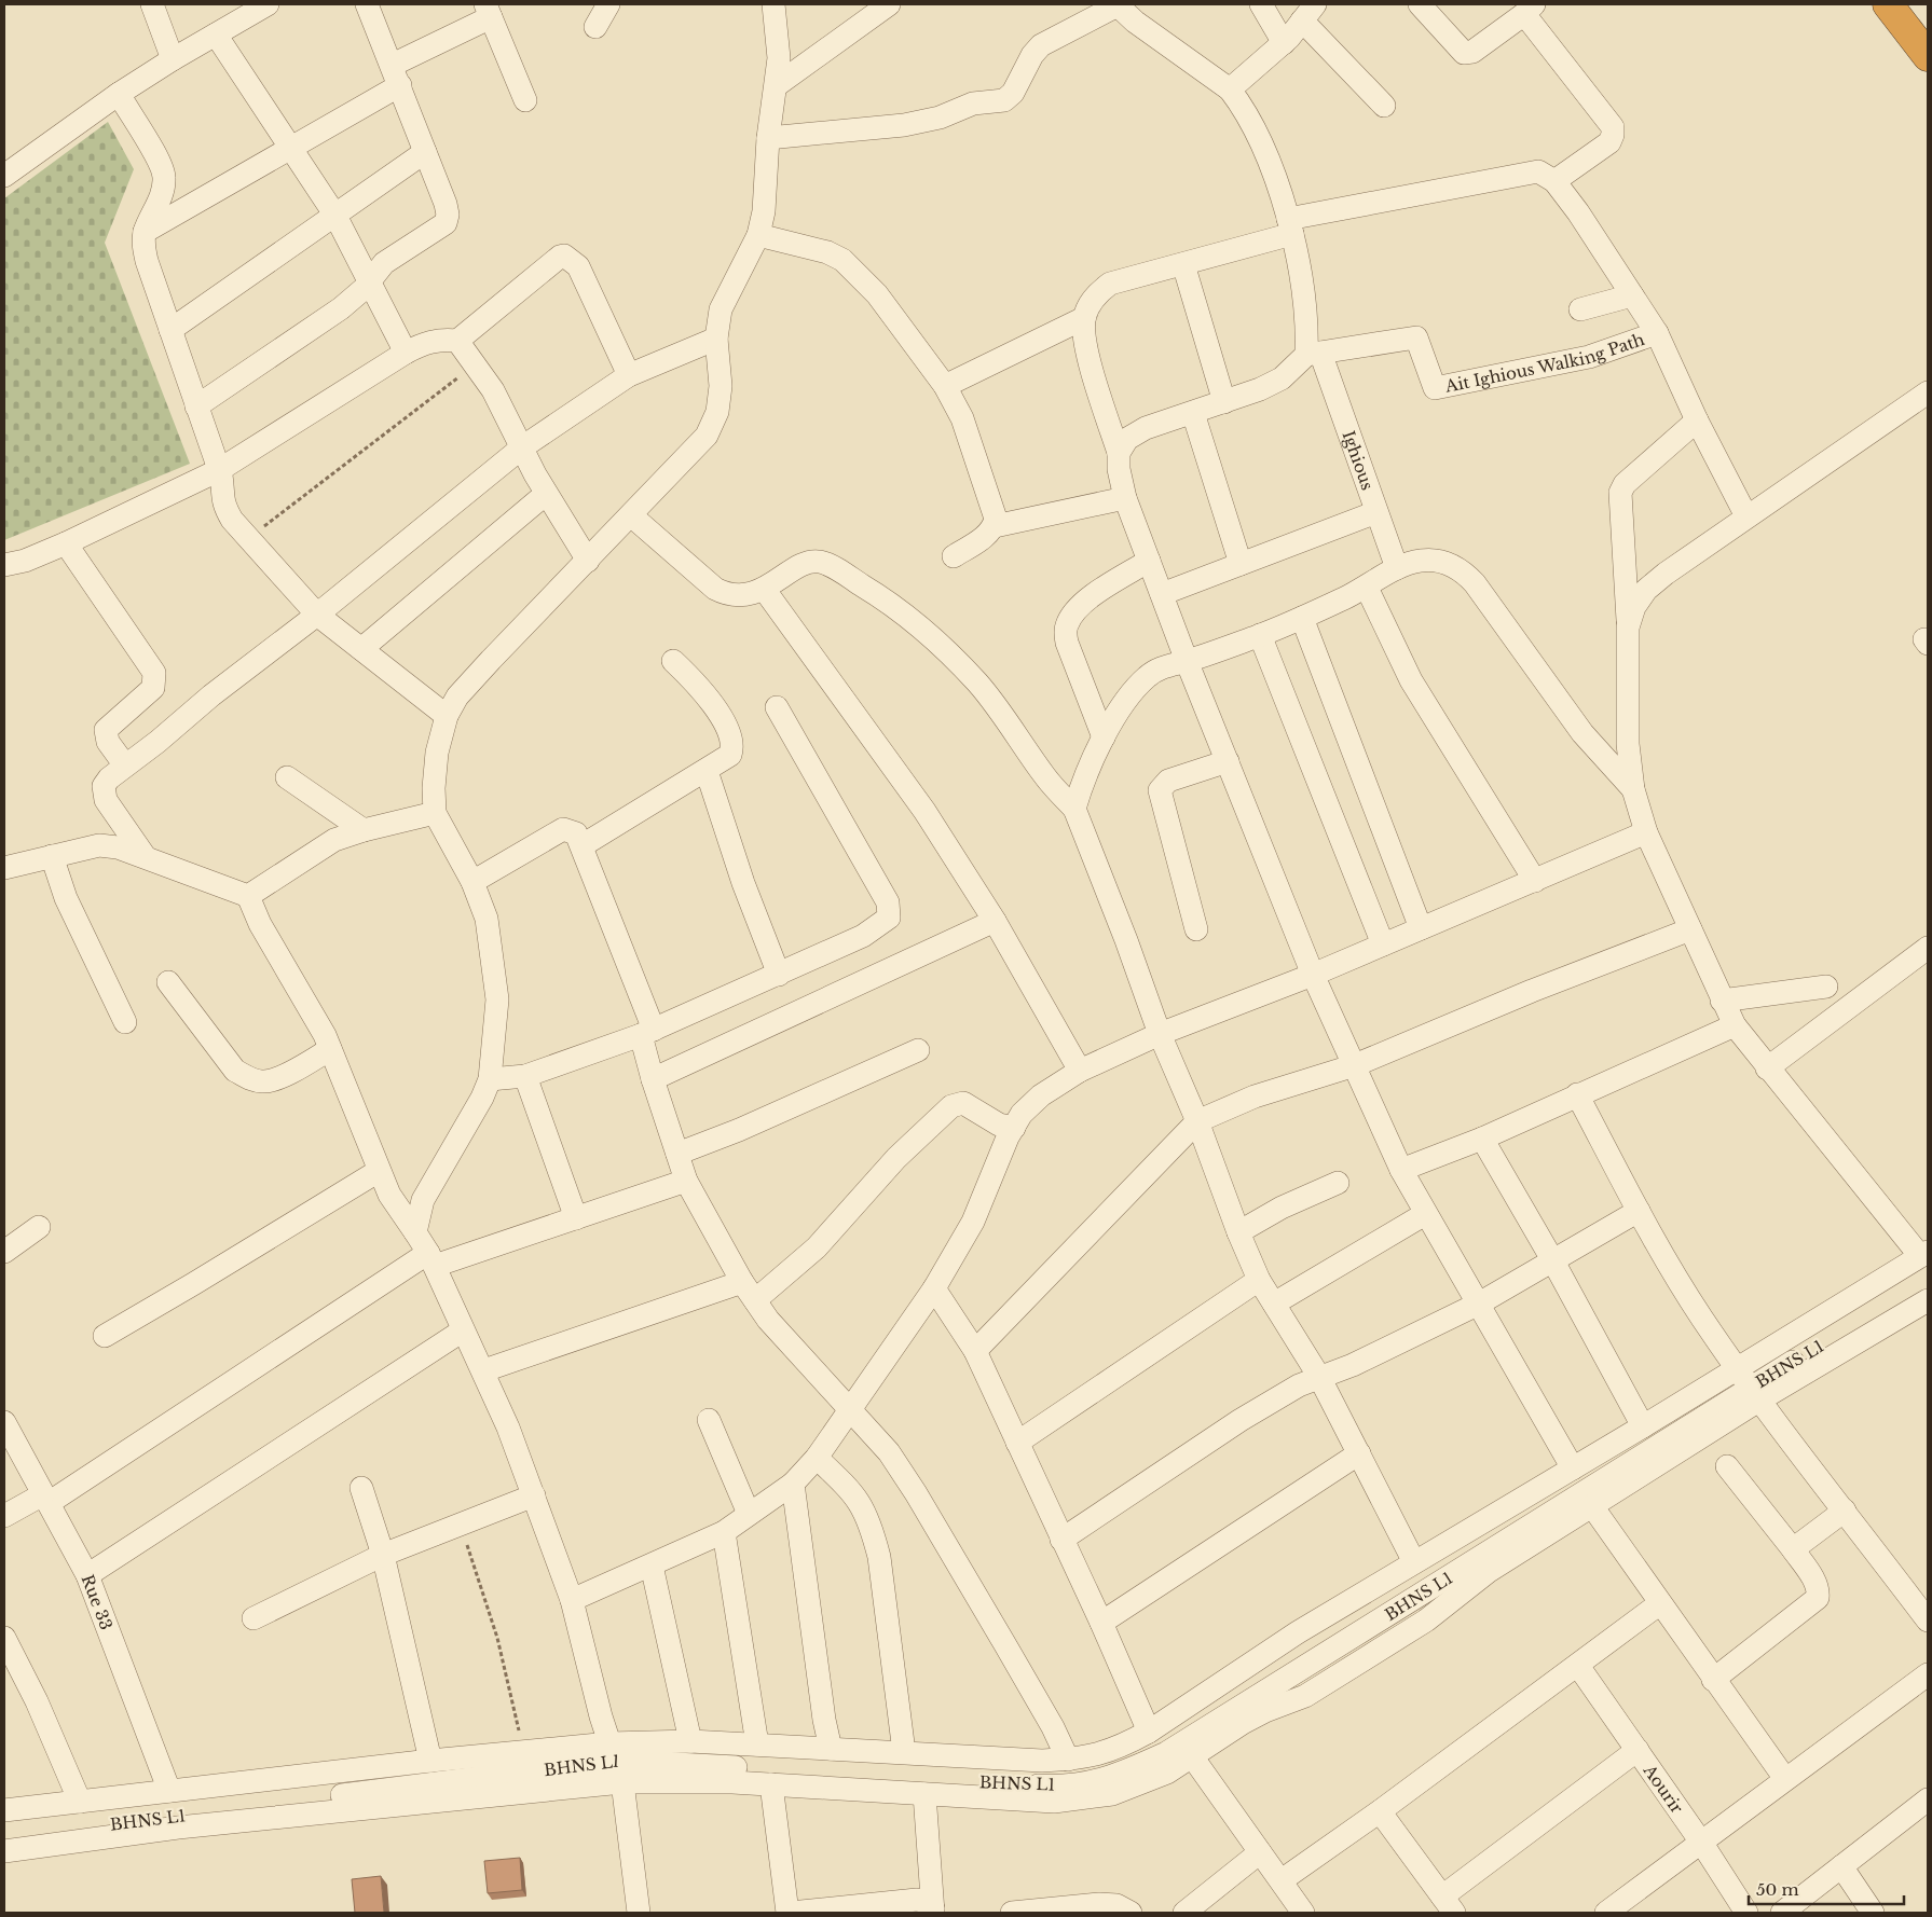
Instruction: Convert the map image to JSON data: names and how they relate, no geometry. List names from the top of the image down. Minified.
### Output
{"streets":{"street":["Ait Ighious Walking Path","Ighious","BHNS L1","Rue 33","Aourir"]},"crossings":[["Ait Ighious Walking Path","Ighious"]],"scale_bar":"50 m"}
